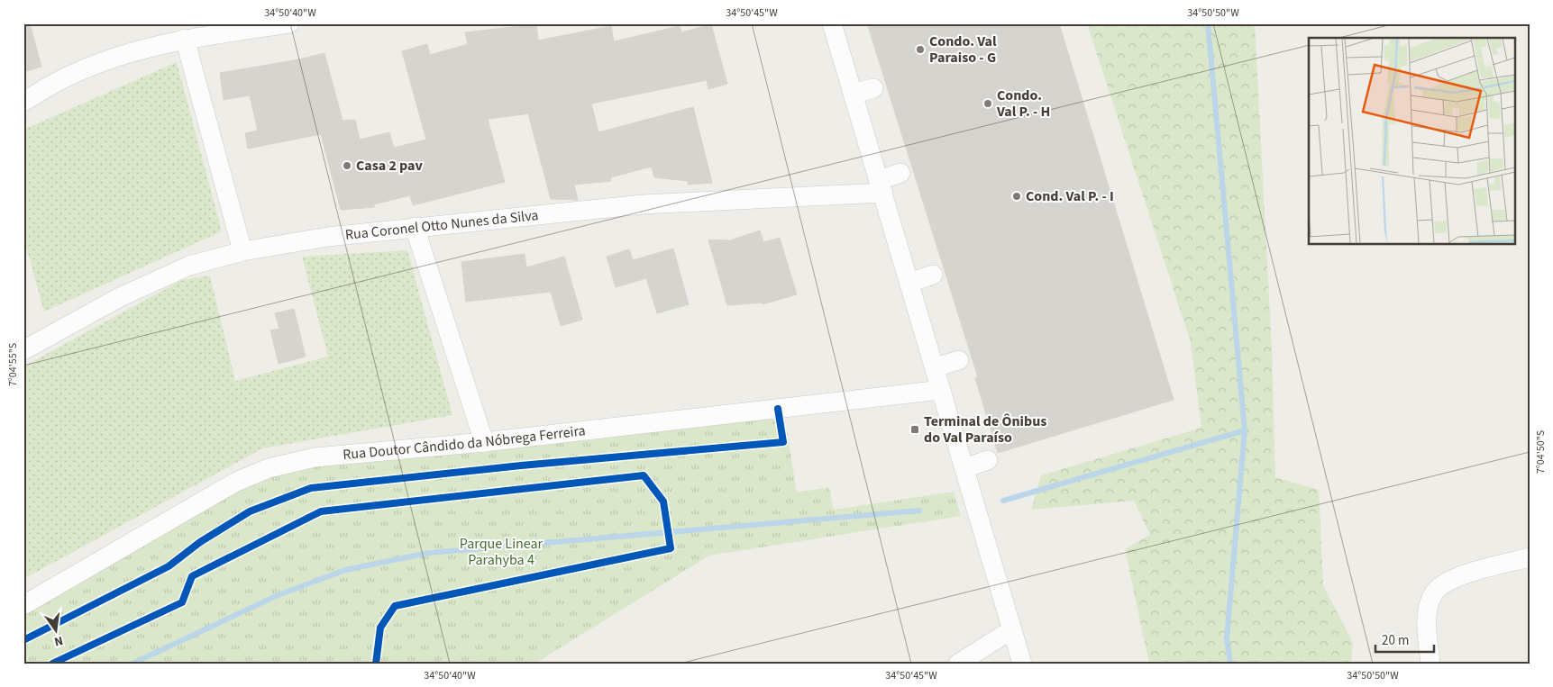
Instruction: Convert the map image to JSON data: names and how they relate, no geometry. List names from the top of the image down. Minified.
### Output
{"streets":{"street":["Rua Coronel Otto Nunes da Silva","Rua Doutor Cândido da Nóbrega Ferreira"]},"parks":["Parque Linear Parahyba 4"],"places":{"other":["Condo. Val Paraiso - G","Condo. Val P. - H","Casa 2 pav","Cond. Val P. - I"],"transit":["Terminal de Ônibus do Val Paraíso"]},"scale_bar":"20 m","north":"bottom","coordinates":["34°50'40\"W","34°50'45\"W","34°50'50\"W","7°04'55\"S","7°04'50\"S"]}
